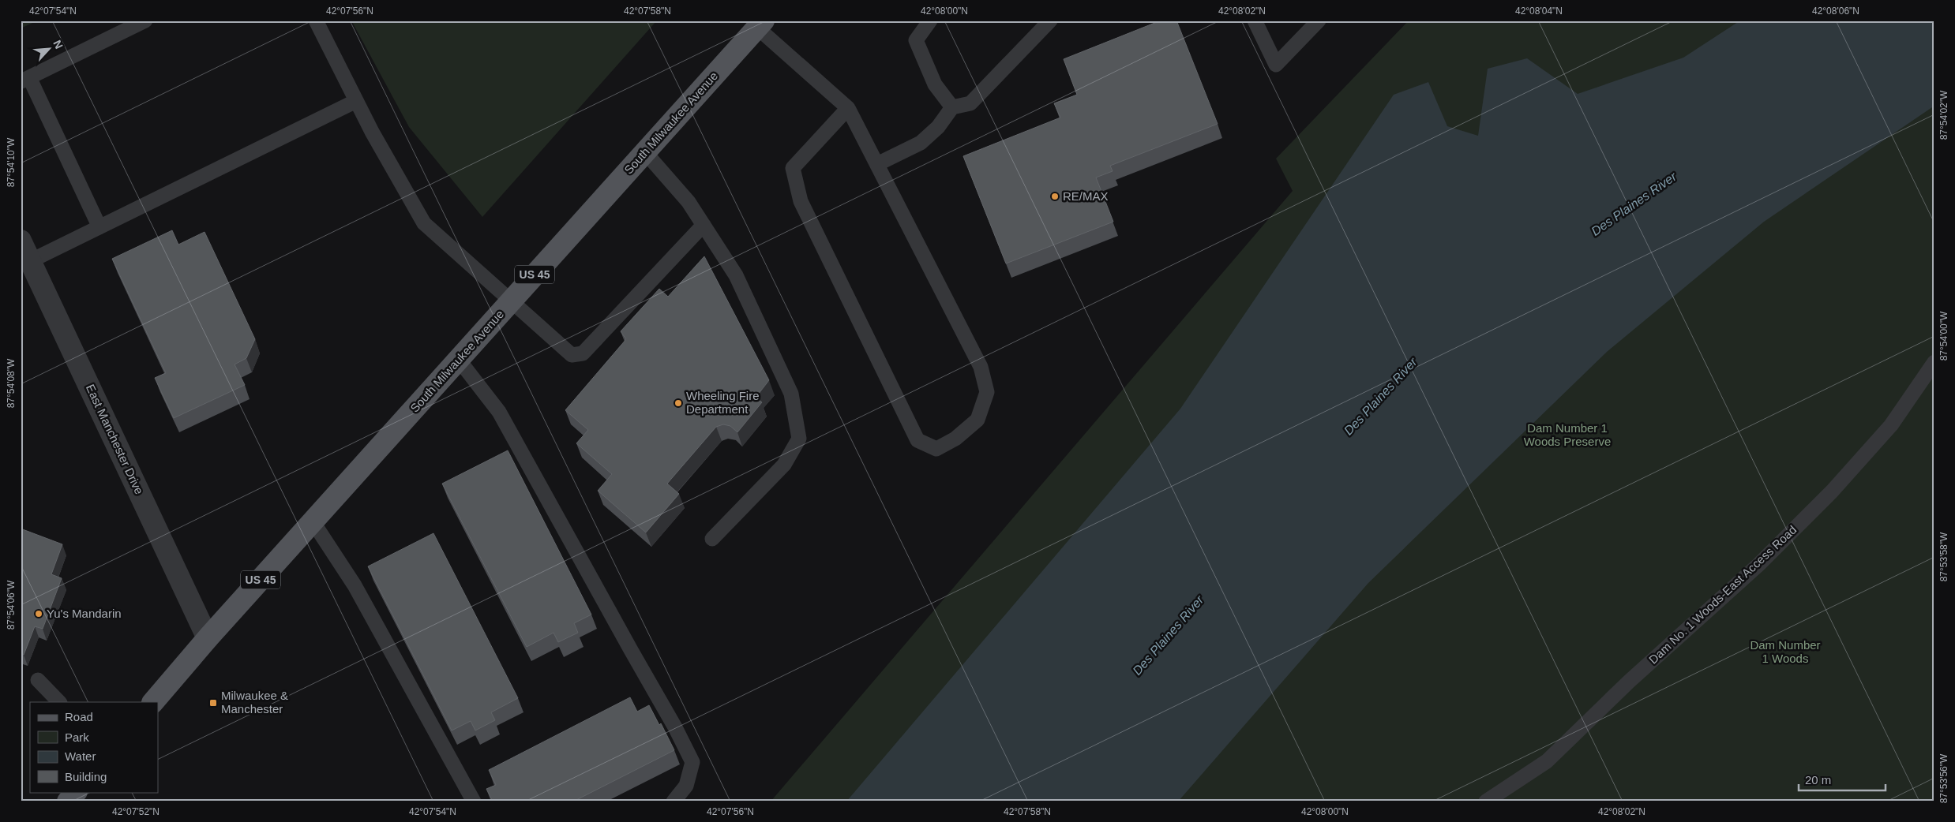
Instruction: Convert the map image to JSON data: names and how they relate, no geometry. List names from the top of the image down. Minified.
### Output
{"streets":{"main road":["South Milwaukee Avenue","US 45"],"street":["East Manchester Drive"],"lane":["Dam No. 1 Woods-East Access Road"]},"crossings":[["South Milwaukee Avenue","East Manchester Drive"]],"water":["Des Plaines River"],"parks":["Dam Number 1 Woods Preserve","Dam Number 1 Woods"],"places":{"other":["RE/MAX","Wheeling Fire Department","Yu's Mandarin"],"transit":["Milwaukee & Manchester"]},"legend":["Road","Park","Water","Building"],"scale_bar":"20 m","north":"top right","coordinates":["42°07'54\"N","42°07'56\"N","42°07'58\"N","42°08'00\"N","42°08'02\"N","42°08'04\"N","42°08'06\"N","87°54'02\"W","87°54'10\"W","87°54'00\"W","87°54'08\"W","87°53'58\"W","87°54'06\"W","87°53'56\"W","42°07'52\"N"]}
